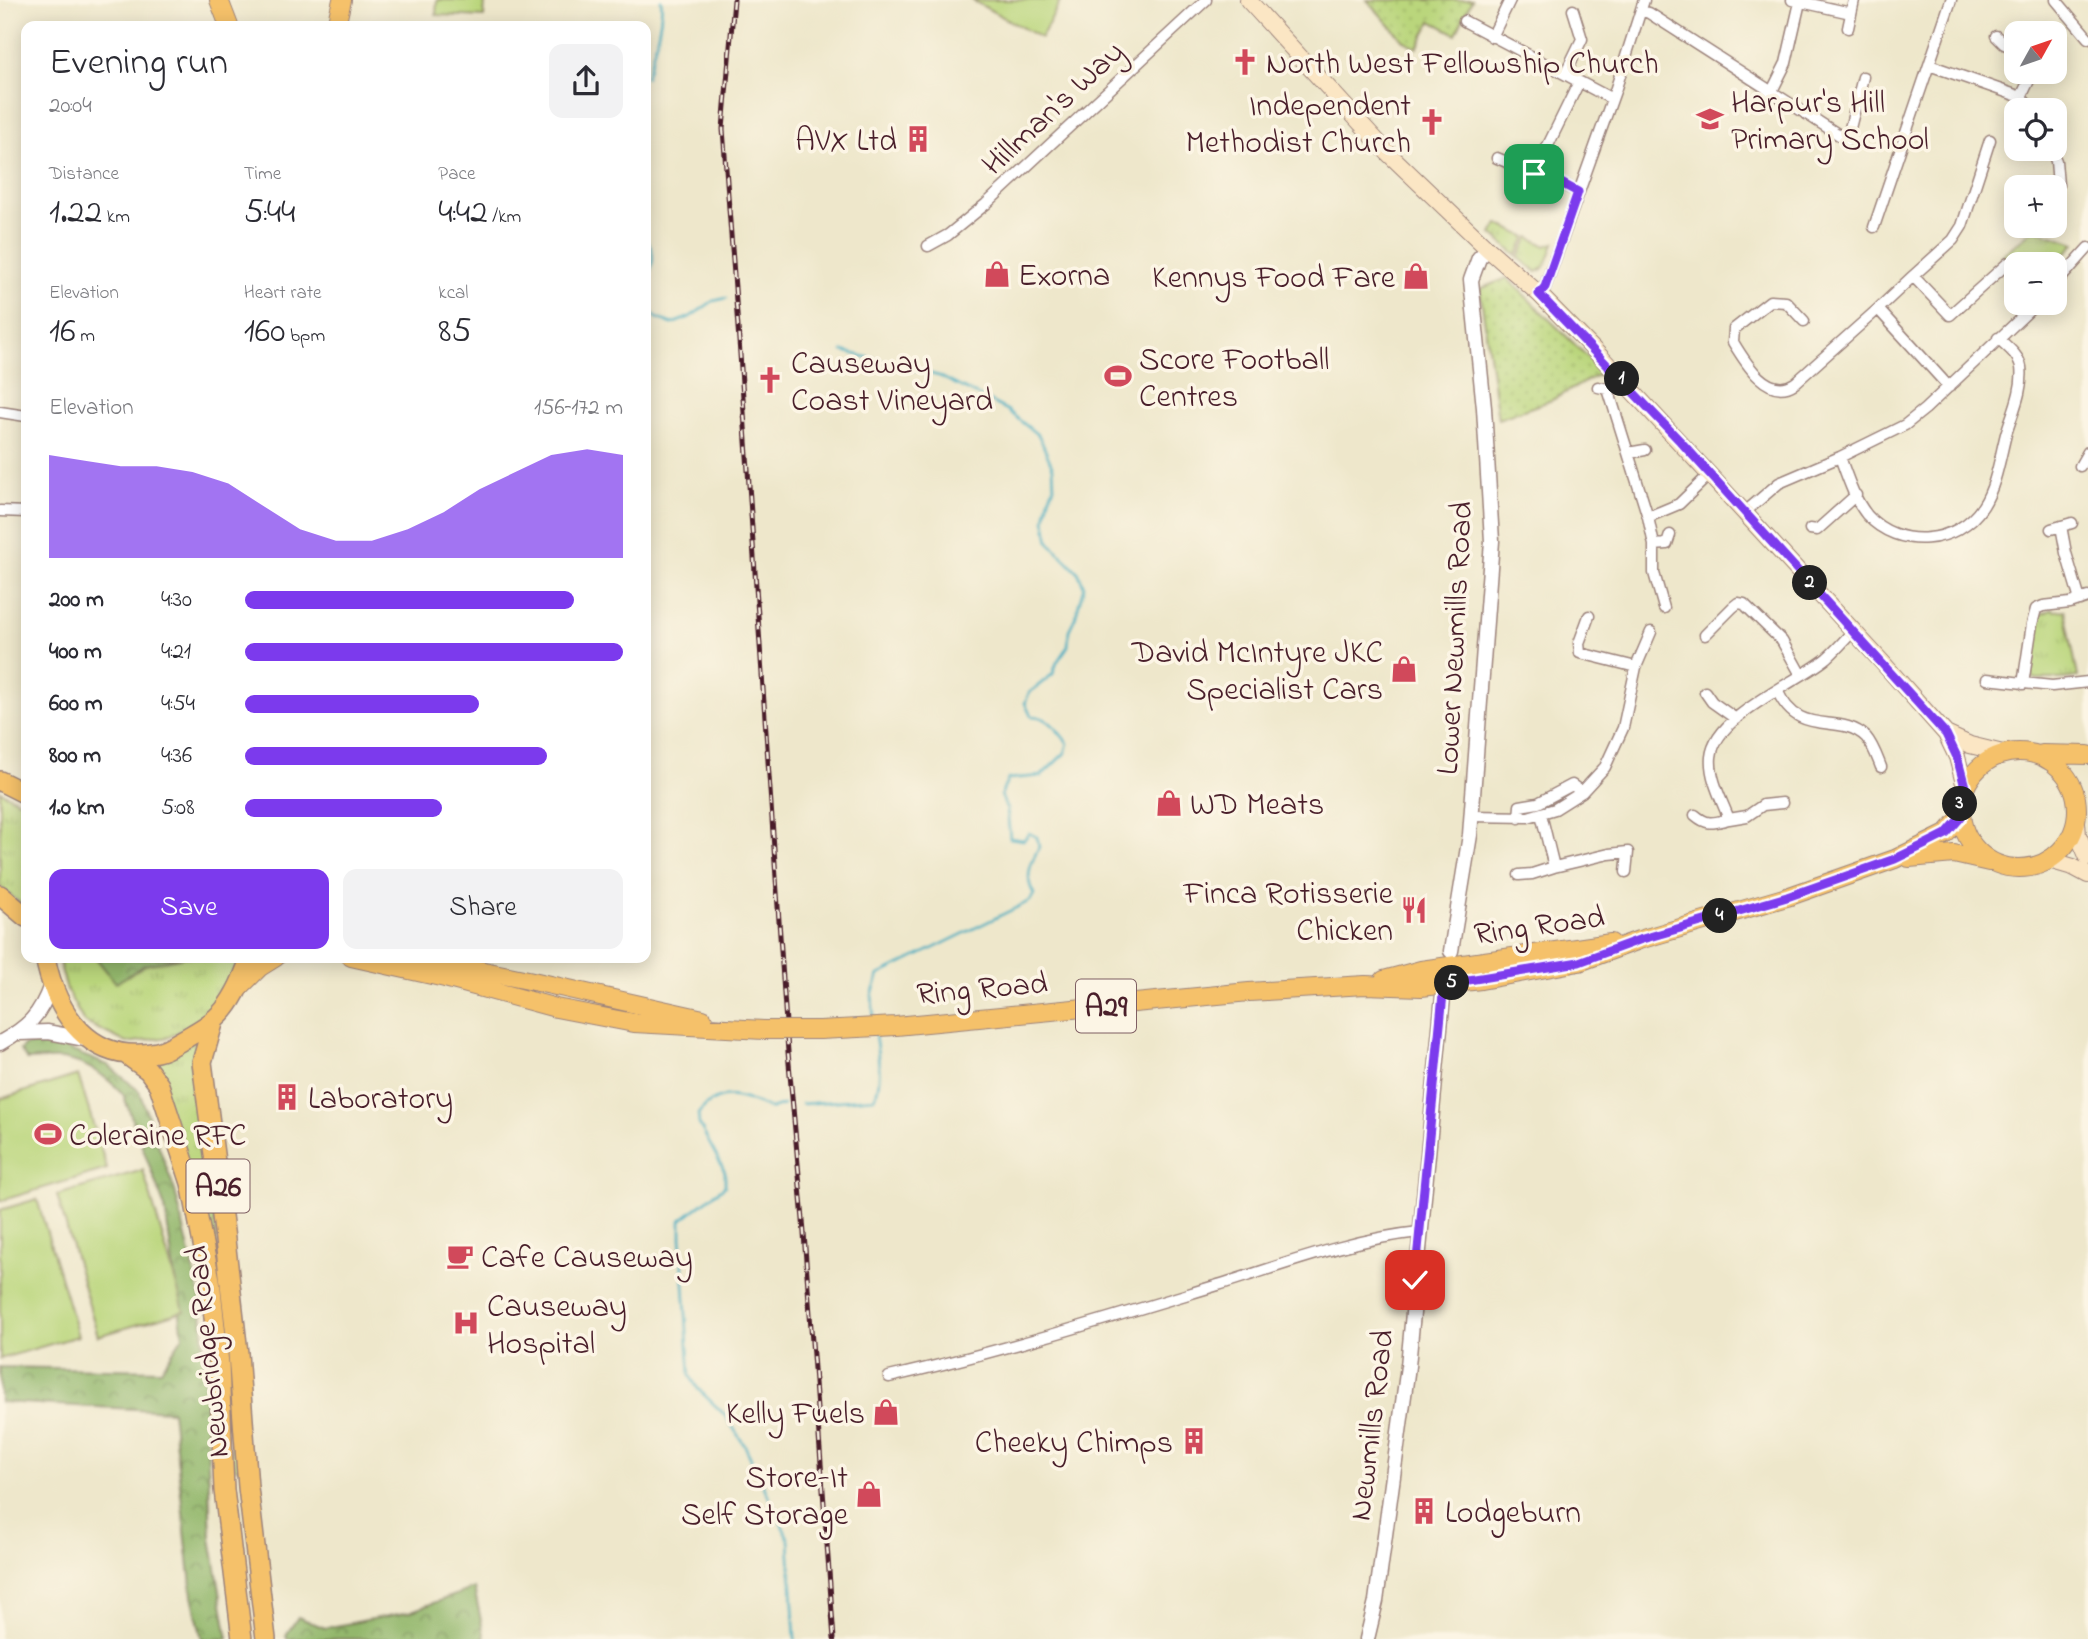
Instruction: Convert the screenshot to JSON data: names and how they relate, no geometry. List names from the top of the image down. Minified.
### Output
{"streets":{"highway":["A26","Newbridge Road"],"main road":["Ring Road","A29"],"street":["Hillman's Way","Lower Newmills Road","Newmills Road"]},"crossings":[["Lower Newmills Road","Ring Road"],["Lower Newmills Road","Newmills Road"],["Ring Road","A29"],["Ring Road","Newmills Road"]],"places":{"church":["North West Fellowship Church","Independent Methodist Church","Causeway Coast Vineyard"],"school or university":["Harpur's Hill Primary School"],"building":["AVX Ltd","Laboratory","Cheeky Chimps","Lodgeburn"],"shop":["Exorna","Kennys Food Fare","David McIntyre JKC Specialist Cars","WD Meats","Kelly Fuels","Store-It Self Storage"],"sports":["Score Football Centres","Coleraine RFC"],"restaurant":["Finca Rotisserie Chicken"],"cafe":["Cafe Causeway"],"hospital":["Causeway Hospital"]},"north":"top right","page":{"map_buttons":["+","−"],"heading":["Evening run","20:04"],"stats":[["Distance","1.22 km"],["Time","5:44"],["Pace","4:42 /km"],["Elevation","16 m"],["Heart rate","160 bpm"],["kcal","85"]],"pins":["1","2","3","4","5"],"chart":["Elevation","156–172 m"],"list":[{"name":"200 m","note":"4:30"},{"name":"400 m","note":"4:21"},{"name":"600 m","note":"4:54"},{"name":"800 m","note":"4:36"},{"name":"1.0 km","note":"5:08"}],"buttons":["Save","Share"]}}
